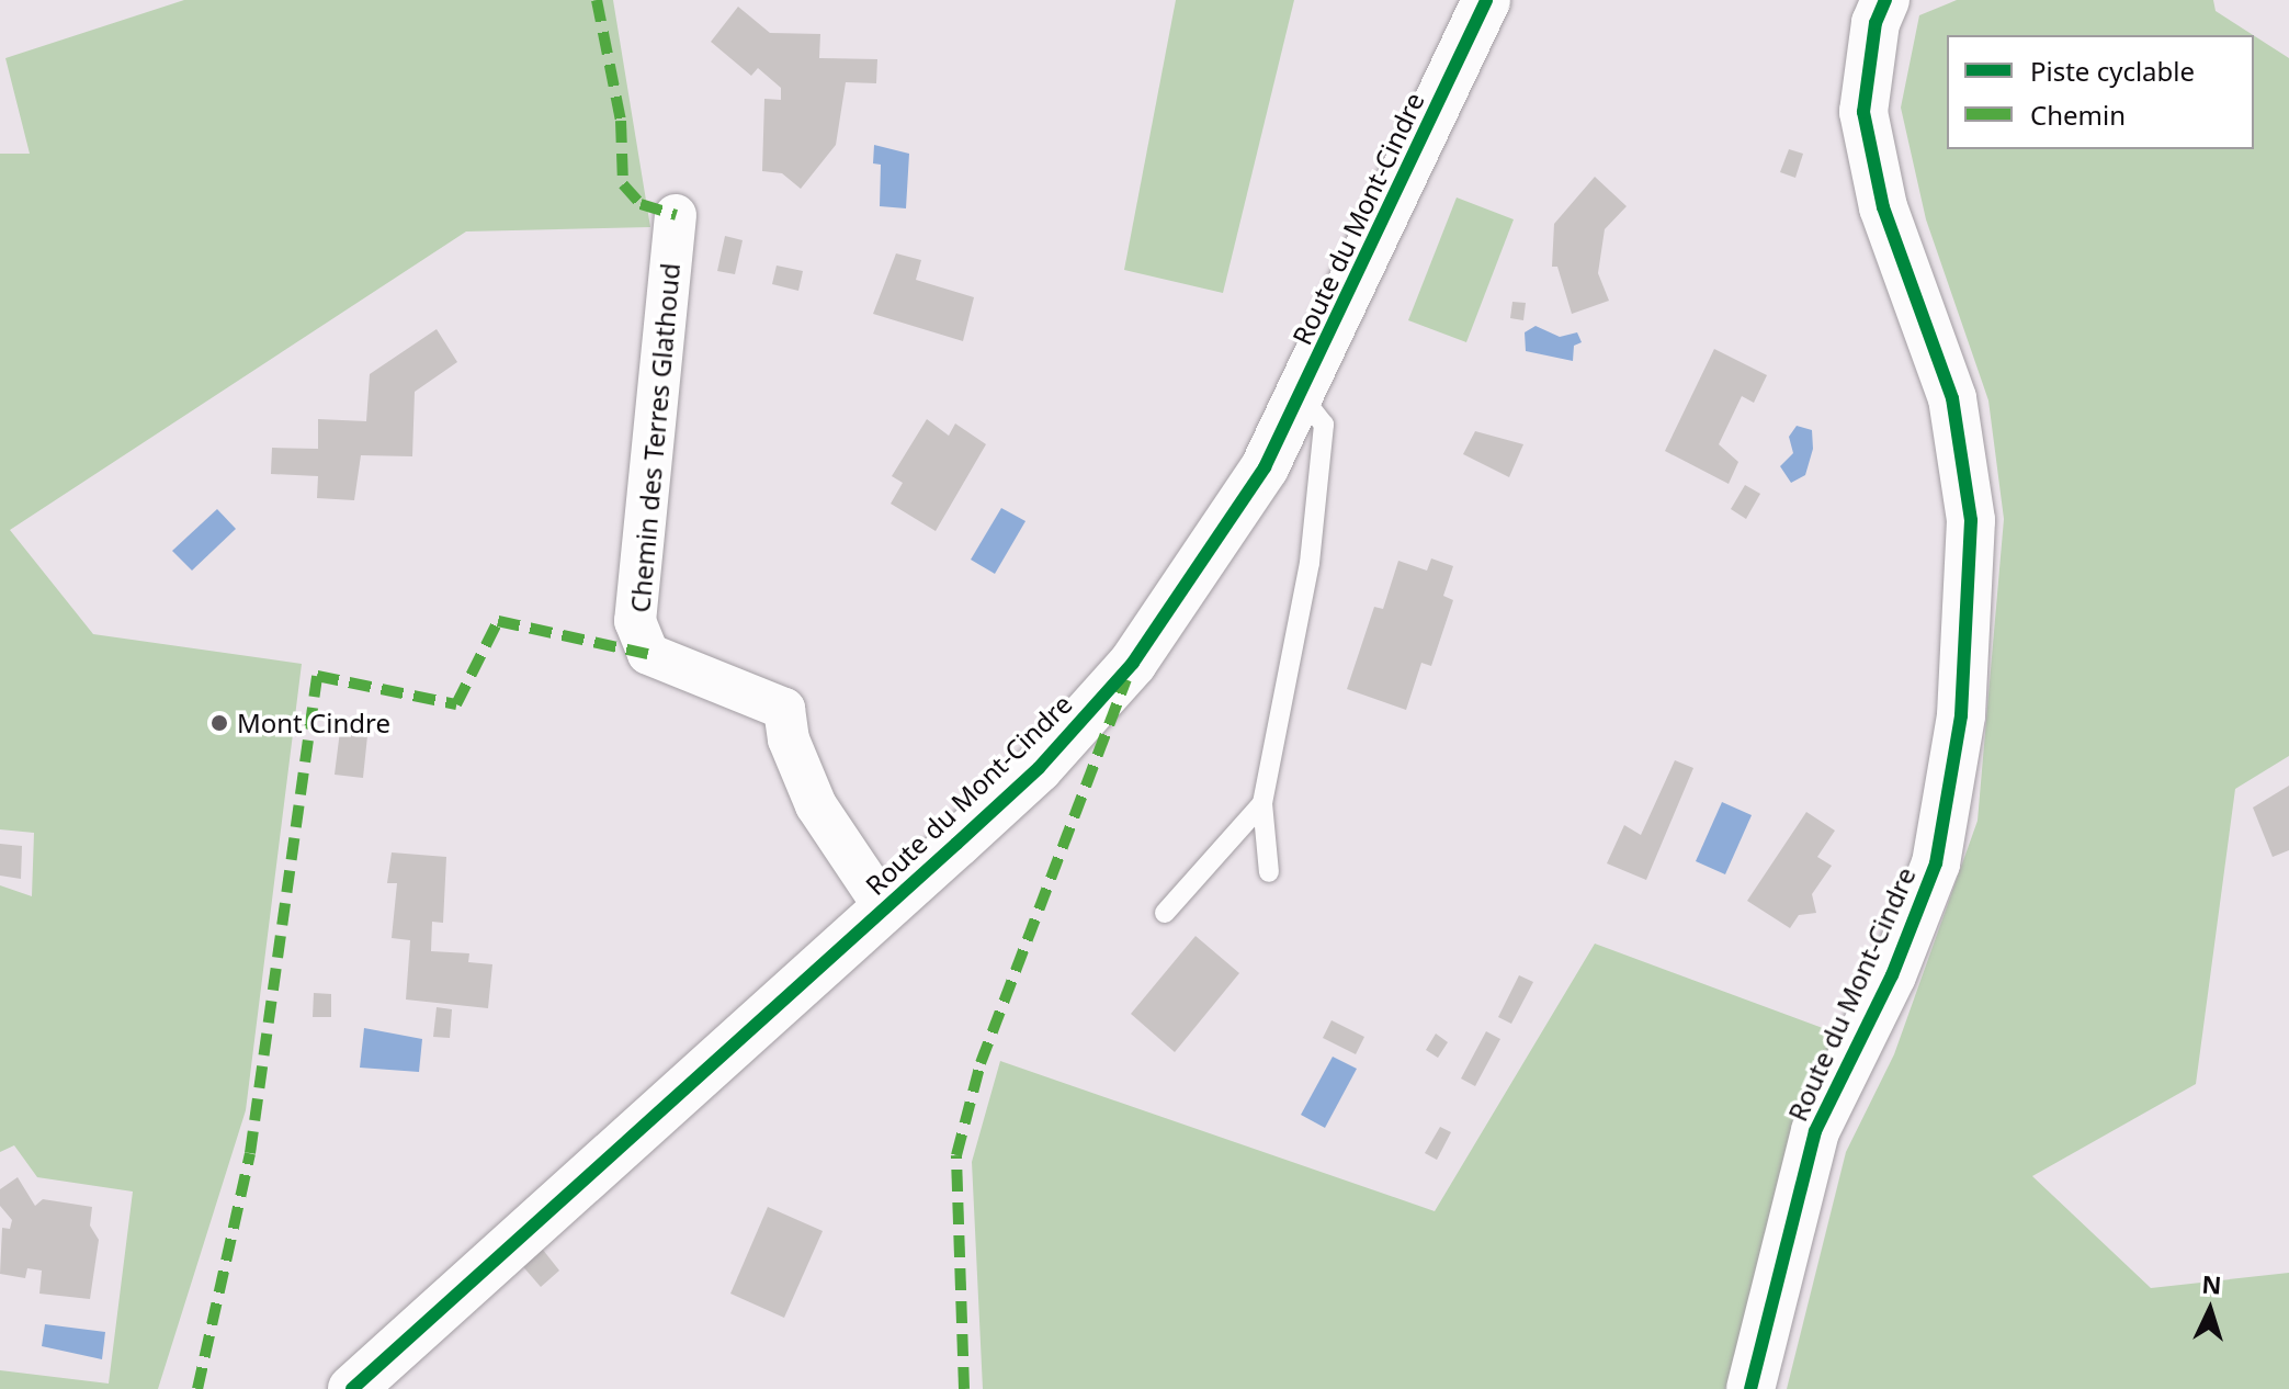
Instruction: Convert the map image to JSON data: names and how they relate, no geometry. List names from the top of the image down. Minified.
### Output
{"streets":{"street":["Route du Mont-Cindre","Chemin des Terres Glathoud"]},"crossings":[["Route du Mont-Cindre","Chemin des Terres Glathoud"]],"places":["Mont Cindre"],"legend":["Piste cyclable","Chemin"],"north":"top"}
